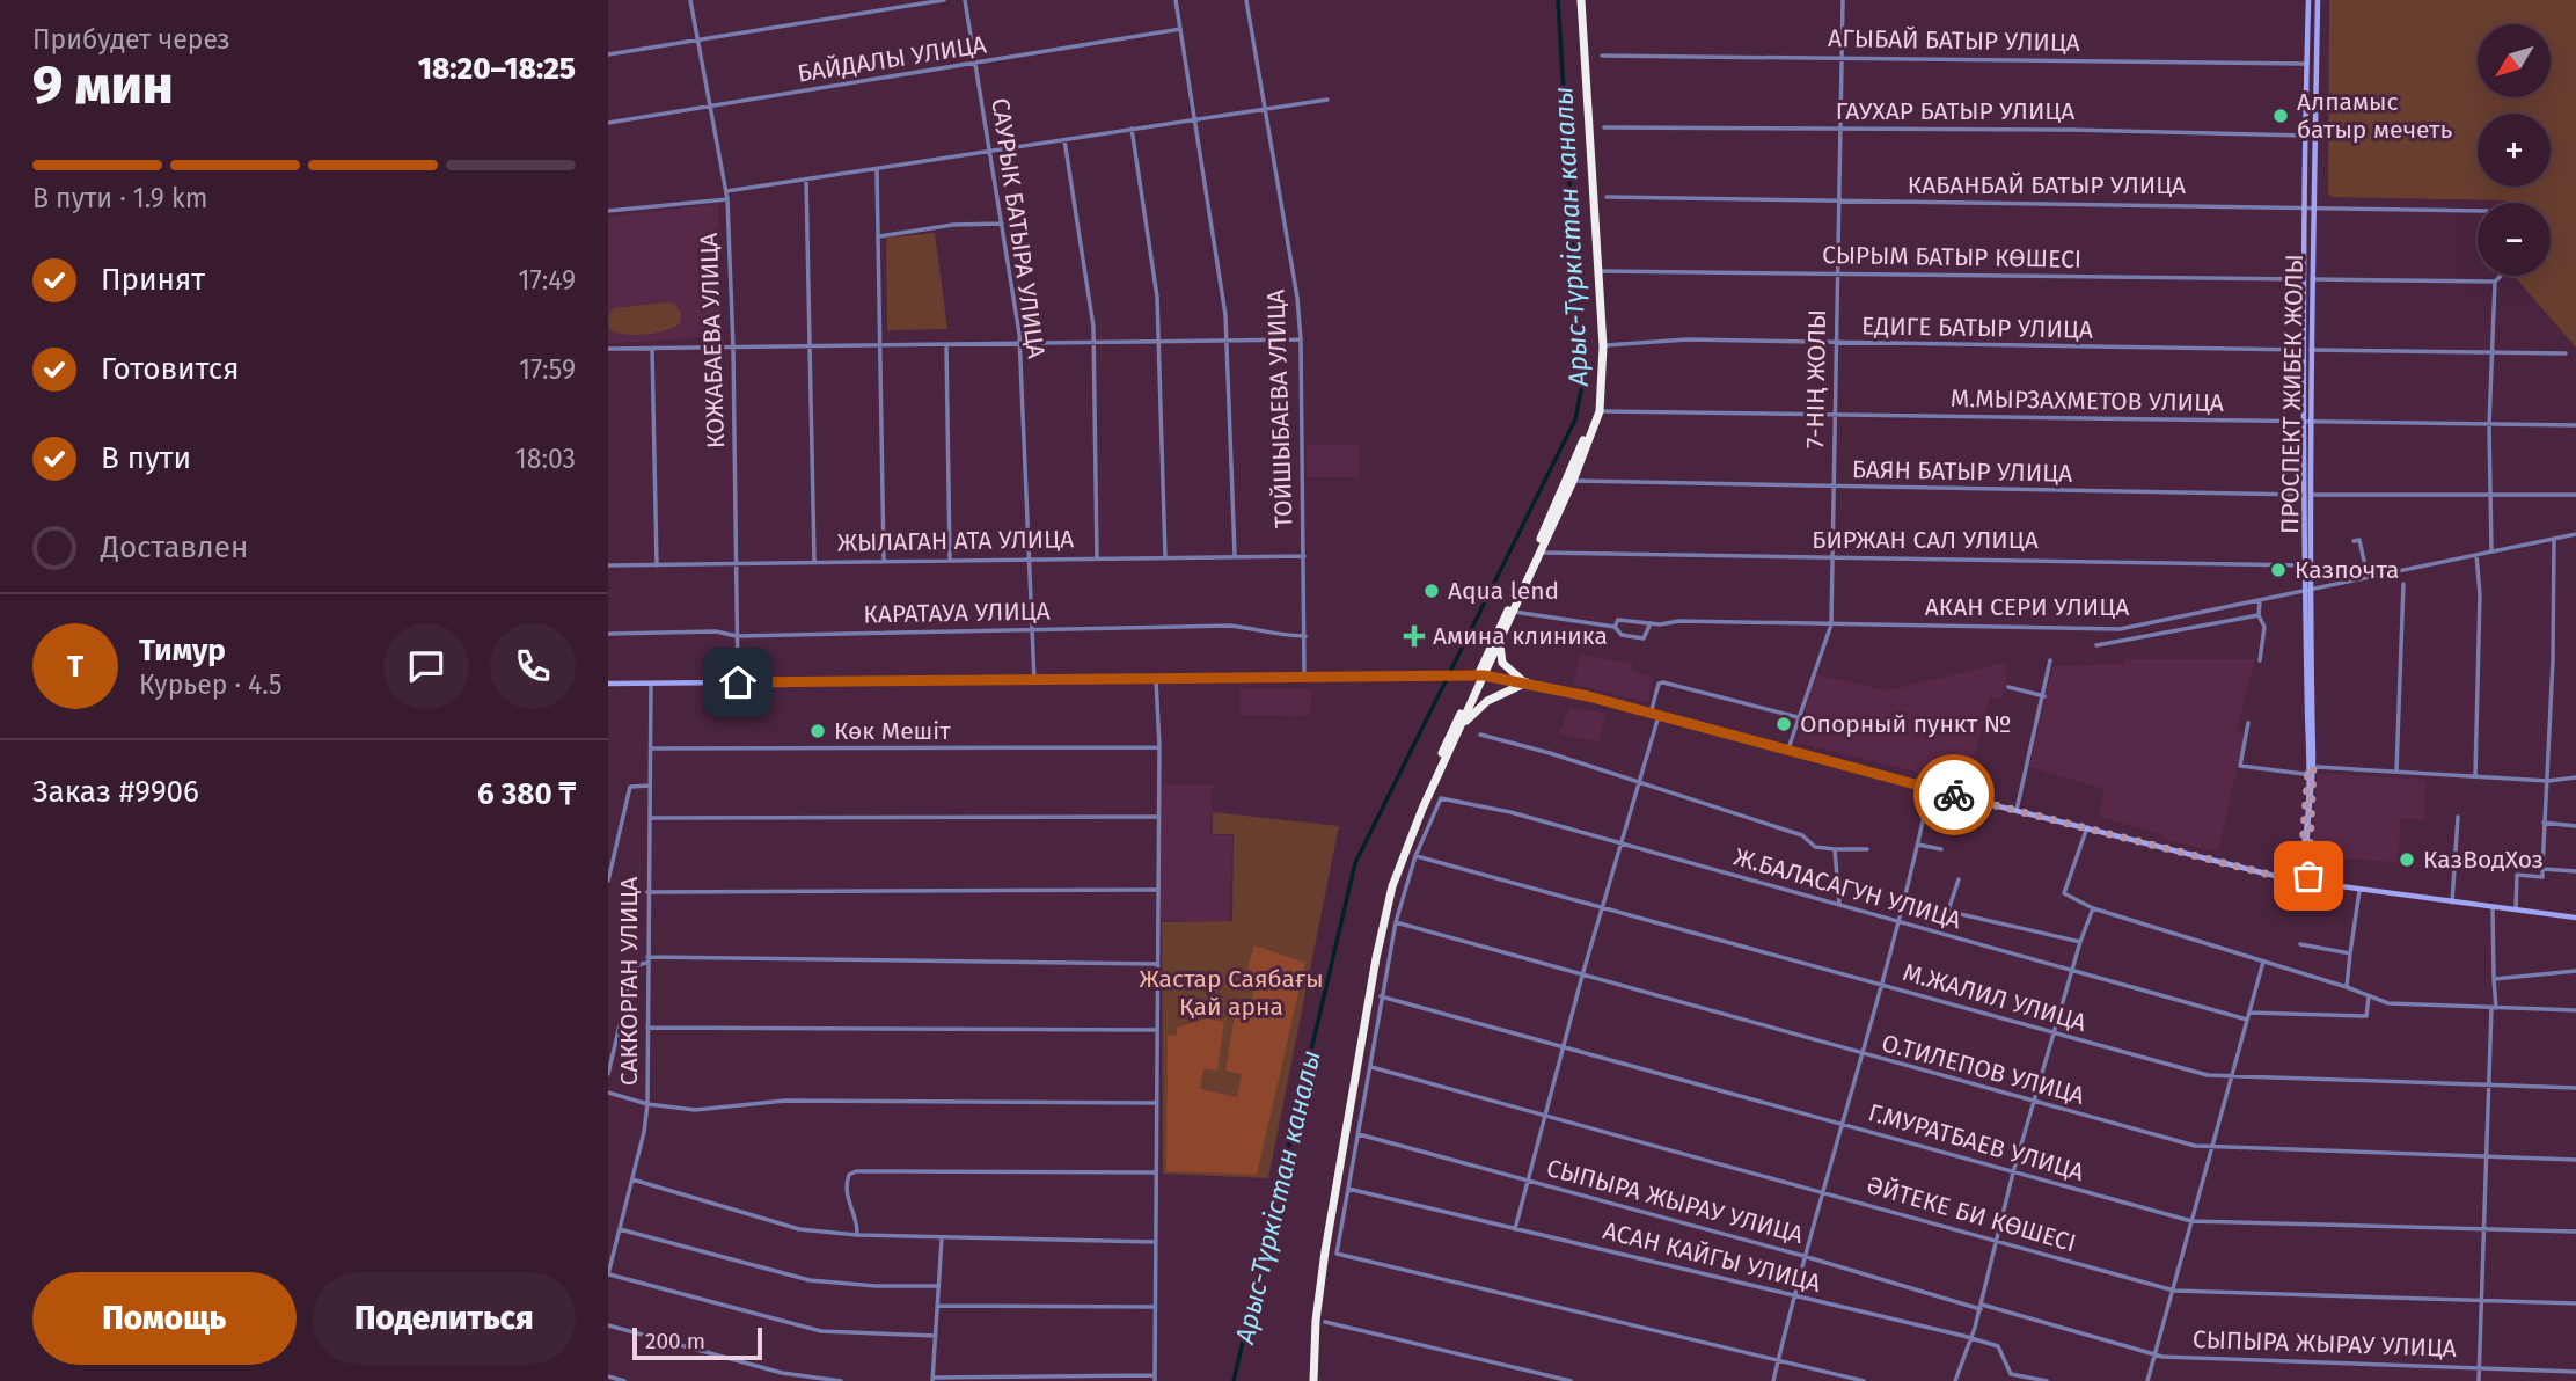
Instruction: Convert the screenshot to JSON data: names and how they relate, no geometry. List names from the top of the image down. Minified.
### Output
{"streets":{"main road":["ПРОСПЕКТ ЖИБЕК ЖОЛЫ"],"street":["АГЫБАЙ БАТЫР УЛИЦА","БАЙДАЛЫ УЛИЦА","ГАУХАР БАТЫР УЛИЦА","КАБАНБАЙ БАТЫР УЛИЦА","САУРЫК БАТЫРА УЛИЦА","СЫРЫМ БАТЫР КӨШЕСІ","ЕДИГЕ БАТЫР УЛИЦА","КОЖАБАЕВА УЛИЦА","7-НІҢ ЖОЛЫ","М.МЫРЗАХМЕТОВ УЛИЦА","ТОЙШЫБАЕВА УЛИЦА","БАЯН БАТЫР УЛИЦА","БИРЖАН САЛ УЛИЦА","ЖЫЛАГАН АТА УЛИЦА","АКАН СЕРИ УЛИЦА","КАРАТАУА УЛИЦА","Ж.БАЛАСАГУН УЛИЦА","САККОРГАН УЛИЦА","М.ЖАЛИЛ УЛИЦА","О.ТИЛЕПОВ УЛИЦА","Г.МУРАТБАЕВ УЛИЦА","СЫПЫРА ЖЫРАУ УЛИЦА","ӘЙТЕКЕ БИ КӨШЕСІ","АСАН КАЙГЫ УЛИЦА"]},"crossings":[["АГЫБАЙ БАТЫР УЛИЦА","7-НІҢ ЖОЛЫ"],["АГЫБАЙ БАТЫР УЛИЦА","ПРОСПЕКТ ЖИБЕК ЖОЛЫ"],["БАЙДАЛЫ УЛИЦА","САУРЫК БАТЫРА УЛИЦА"],["БАЙДАЛЫ УЛИЦА","КОЖАБАЕВА УЛИЦА"],["ГАУХАР БАТЫР УЛИЦА","7-НІҢ ЖОЛЫ"],["ГАУХАР БАТЫР УЛИЦА","ПРОСПЕКТ ЖИБЕК ЖОЛЫ"],["КАБАНБАЙ БАТЫР УЛИЦА","7-НІҢ ЖОЛЫ"],["КАБАНБАЙ БАТЫР УЛИЦА","ПРОСПЕКТ ЖИБЕК ЖОЛЫ"],["САУРЫК БАТЫРА УЛИЦА","ЖЫЛАГАН АТА УЛИЦА"],["САУРЫК БАТЫРА УЛИЦА","КАРАТАУА УЛИЦА"],["СЫРЫМ БАТЫР КӨШЕСІ","7-НІҢ ЖОЛЫ"],["СЫРЫМ БАТЫР КӨШЕСІ","ПРОСПЕКТ ЖИБЕК ЖОЛЫ"],["ЕДИГЕ БАТЫР УЛИЦА","7-НІҢ ЖОЛЫ"],["ЕДИГЕ БАТЫР УЛИЦА","ПРОСПЕКТ ЖИБЕК ЖОЛЫ"],["КОЖАБАЕВА УЛИЦА","ЖЫЛАГАН АТА УЛИЦА"],["КОЖАБАЕВА УЛИЦА","КАРАТАУА УЛИЦА"],["7-НІҢ ЖОЛЫ","М.МЫРЗАХМЕТОВ УЛИЦА"],["7-НІҢ ЖОЛЫ","БАЯН БАТЫР УЛИЦА"],["7-НІҢ ЖОЛЫ","БИРЖАН САЛ УЛИЦА"],["7-НІҢ ЖОЛЫ","АКАН СЕРИ УЛИЦА"],["ПРОСПЕКТ ЖИБЕК ЖОЛЫ","М.МЫРЗАХМЕТОВ УЛИЦА"],["ПРОСПЕКТ ЖИБЕК ЖОЛЫ","БАЯН БАТЫР УЛИЦА"],["ПРОСПЕКТ ЖИБЕК ЖОЛЫ","БИРЖАН САЛ УЛИЦА"],["ПРОСПЕКТ ЖИБЕК ЖОЛЫ","АКАН СЕРИ УЛИЦА"],["ТОЙШЫБАЕВА УЛИЦА","ЖЫЛАГАН АТА УЛИЦА"],["ТОЙШЫБАЕВА УЛИЦА","КАРАТАУА УЛИЦА"],["Ж.БАЛАСАГУН УЛИЦА","М.ЖАЛИЛ УЛИЦА"]],"water":["Арыс-Түркістан каналы"],"parks":["Жастар Саябағы Қай арна"],"places":{"other":["Алпамыс батыр мечеть","Казпочта","Aqua lend","Опорный пункт №","Көк Мешіт","КазВодХоз"],"health":["Амина клиника"]},"scale_bar":"200 m","north":"bottom left","page":{"heading":["9 мин","Прибудет через","18:20–18:25"],"panel":["Тимур","Курьер · 4.5","Заказ #9906","6 380 ₸"],"map_buttons":["+","−"],"bar":"В пути · 1.9 km","list":[["Принят","17:49"],["Готовится","17:59"],["В пути","18:03"],"Доставлен"],"round":"Т","buttons":["Помощь","Поделиться"],"scale":"200 m"}}
